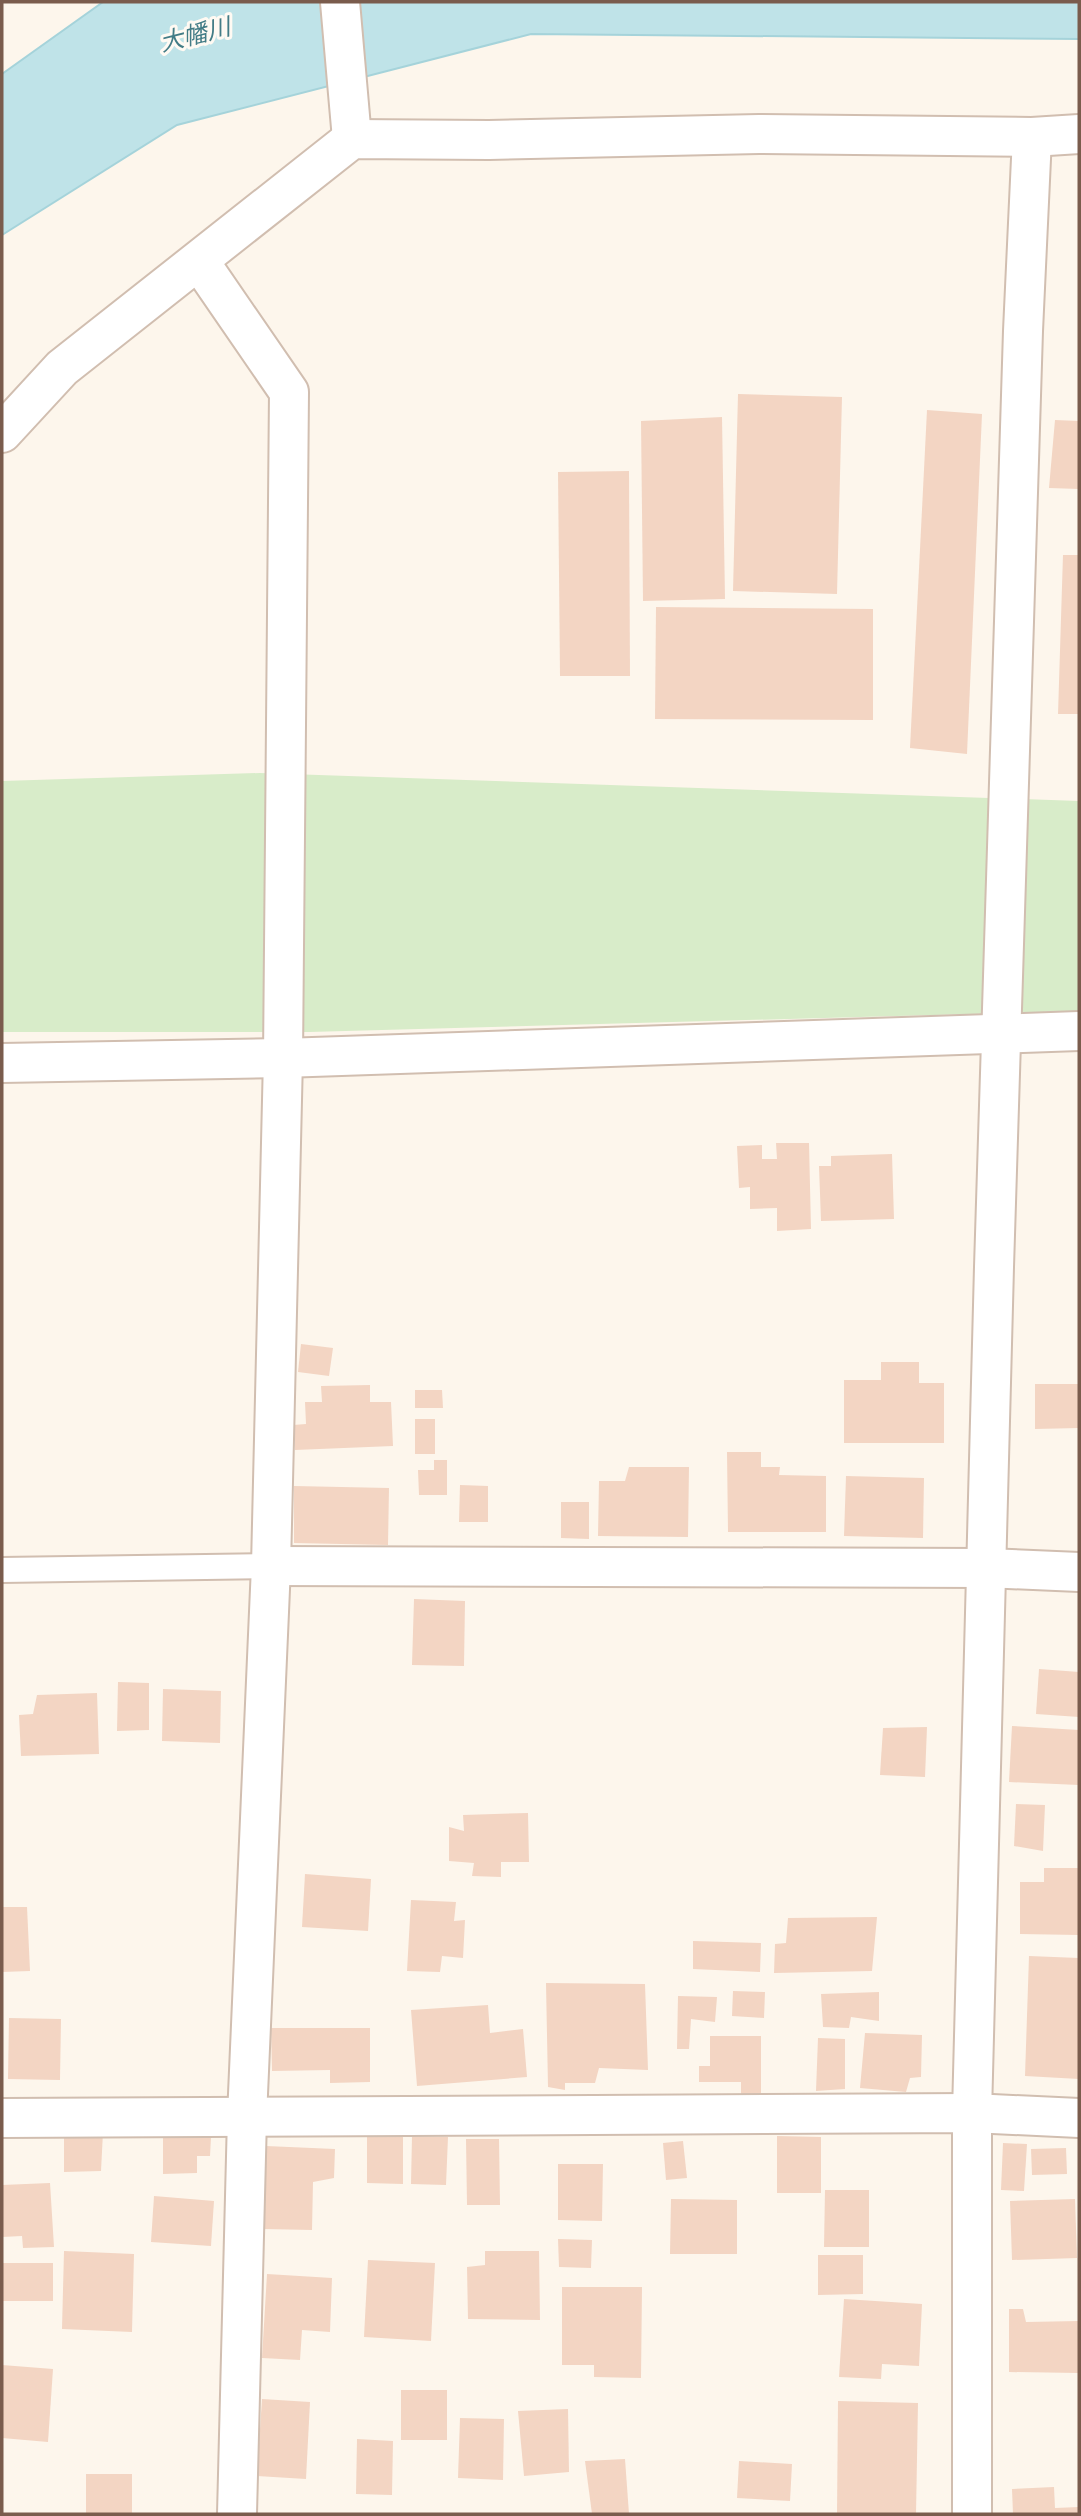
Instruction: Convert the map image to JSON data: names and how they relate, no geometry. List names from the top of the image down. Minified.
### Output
{"water":["大幡川"]}
